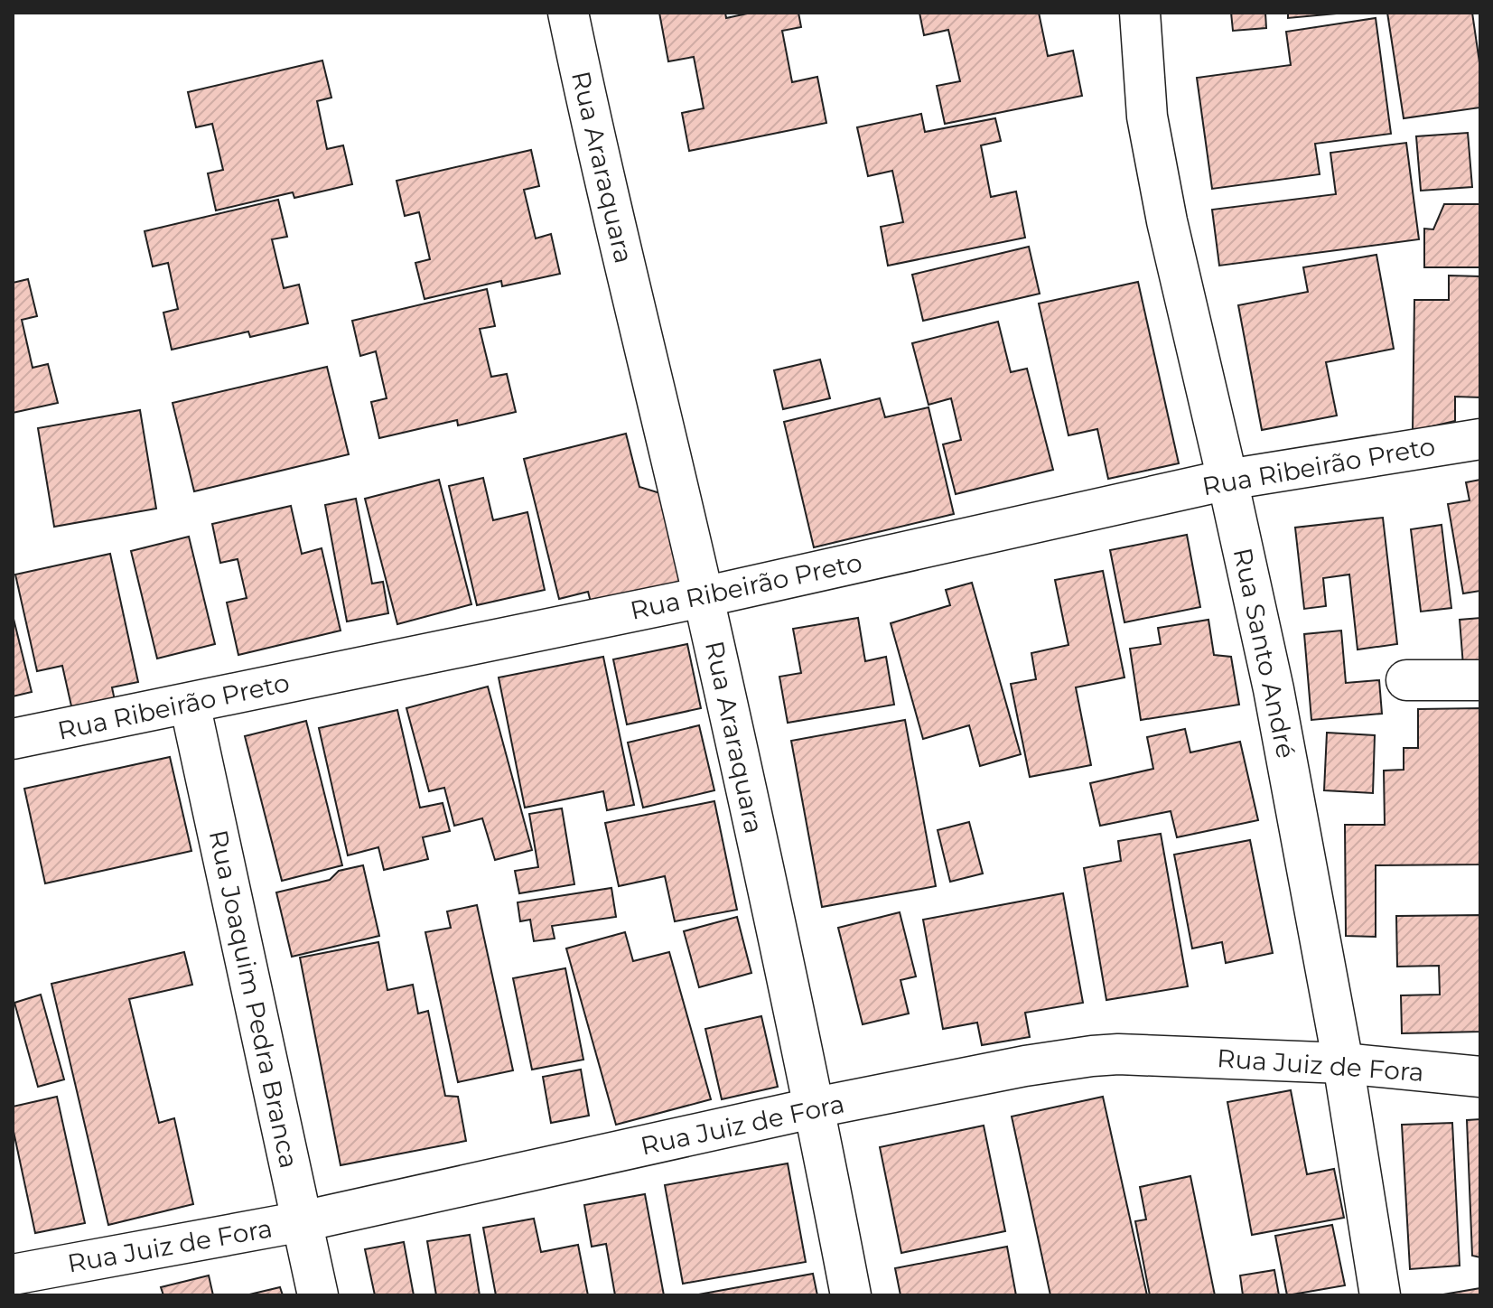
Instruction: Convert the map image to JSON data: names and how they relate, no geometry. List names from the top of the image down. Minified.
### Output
{"streets":{"street":["Rua Araraquara","Rua Ribeirão Preto","Rua Santo André","Rua Joaquim Pedra Branca","Rua Juiz de Fora"]},"crossings":[["Rua Araraquara","Rua Ribeirão Preto"],["Rua Araraquara","Rua Juiz de Fora"],["Rua Ribeirão Preto","Rua Santo André"],["Rua Ribeirão Preto","Rua Joaquim Pedra Branca"],["Rua Santo André","Rua Juiz de Fora"],["Rua Joaquim Pedra Branca","Rua Juiz de Fora"]]}
